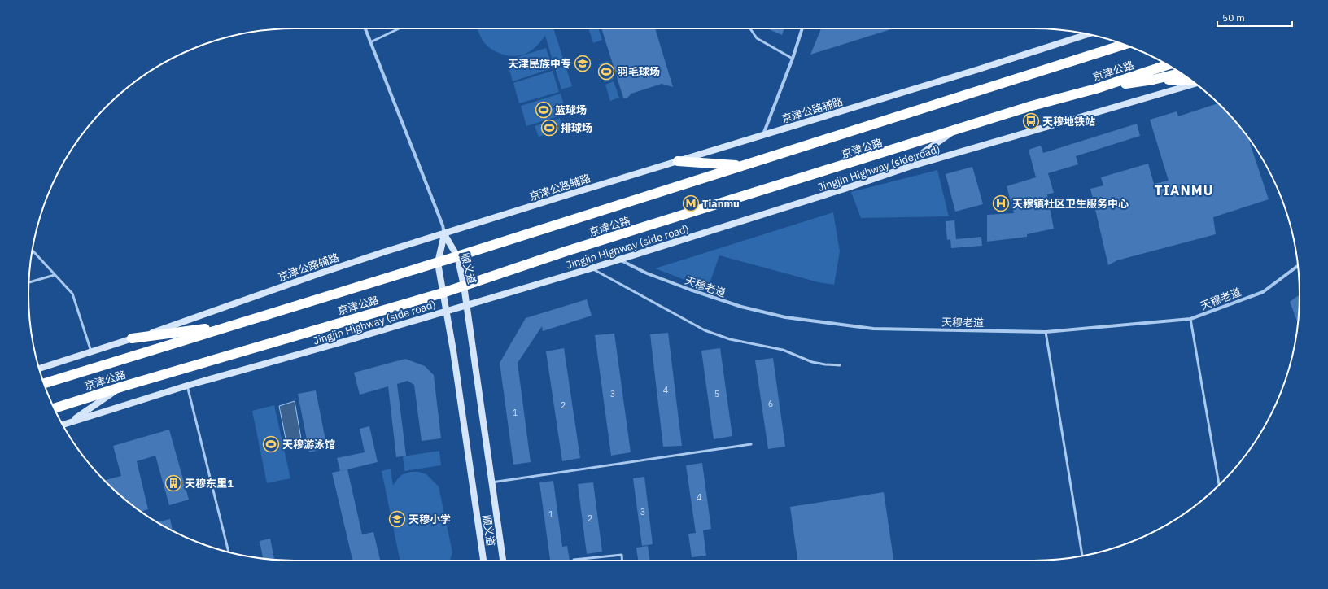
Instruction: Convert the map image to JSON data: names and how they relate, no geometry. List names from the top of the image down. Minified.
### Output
{"streets":{"highway":["京津公路"],"street":["京津公路辅路","Jingjin Highway (side road)","顺义道","天穆老道"]},"crossings":[["京津公路","顺义道"],["京津公路辅路","顺义道"],["Jingjin Highway (side road)","顺义道"],["Jingjin Highway (side road)","天穆老道"]],"districts":["TIANMU"],"places":{"school or university":["天津民族中专","天穆小学"],"sports":["羽毛球场","篮球场","排球场","天穆游泳馆"],"bus stop":["天穆地铁站"],"metro station":["Tianmu"],"hospital":["天穆镇社区卫生服务中心"],"building":["天穆东里1"]},"house_numbers":["4","3","5","6","2","1","4","3","1","2"],"scale_bar":"50 m"}
